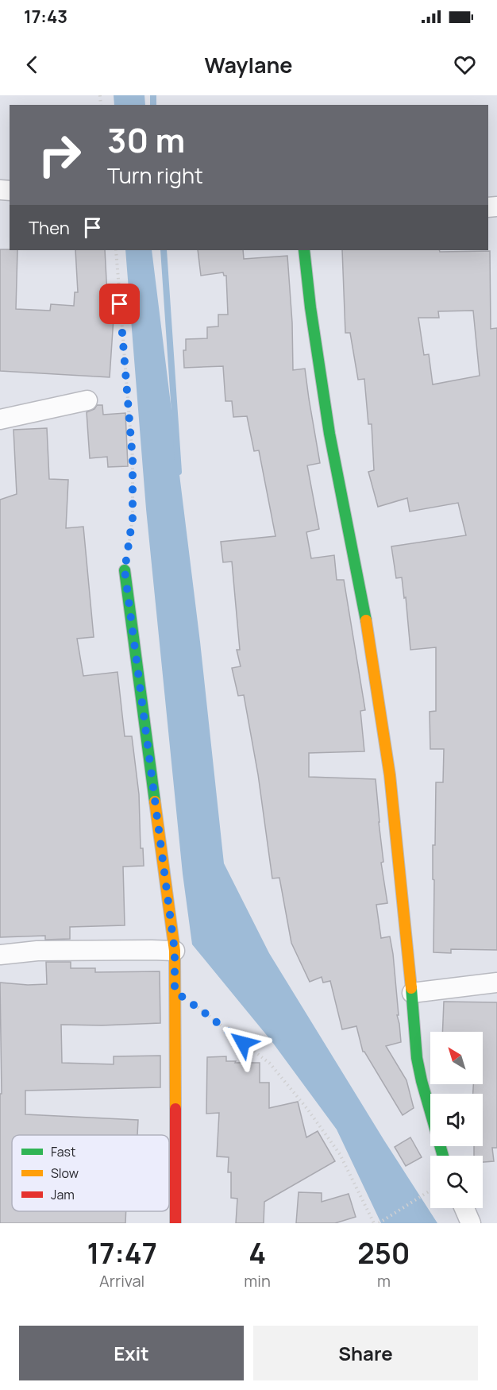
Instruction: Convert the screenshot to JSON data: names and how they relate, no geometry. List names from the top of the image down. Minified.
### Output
{"legend":["Fast","Slow","Jam"],"north":"top left","page":{"status":"17:43","header":"Waylane","turn":["30 m","Turn right"],"then":"Then","eta":["17:47","Arrival","4","min","250","m"],"buttons":["Exit","Share"]}}
